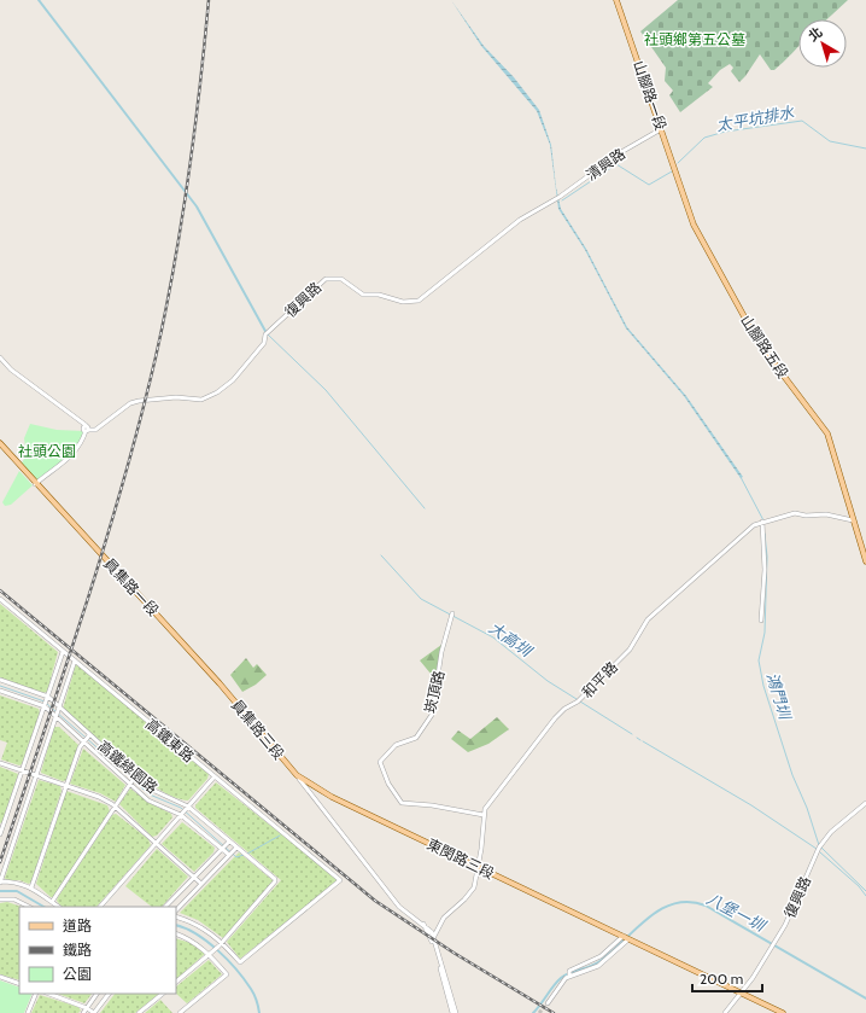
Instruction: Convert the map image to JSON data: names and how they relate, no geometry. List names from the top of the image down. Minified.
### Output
{"streets":{"main road":["山腳路一段","山腳路五段","員集路一段","員集路三段","東閔路三段"],"street":["清興路","復興路","和平路","崁頂路","高鐵東路","高鐵綠園路"]},"crossings":[["山腳路一段","清興路"],["山腳路一段","山腳路五段"],["清興路","復興路"],["復興路","東閔路三段"],["山腳路五段","和平路"],["員集路一段","員集路三段"],["和平路","崁頂路"],["和平路","東閔路三段"],["員集路三段","東閔路三段"],["高鐵東路","高鐵綠園路"]],"water":["太平坑排水","大高圳","鴻門圳","八堡一圳"],"parks":["社頭鄉第五公墓","社頭公園"],"legend":["道路","鐵路","公園"],"scale_bar":"200 m","north":"top left"}
